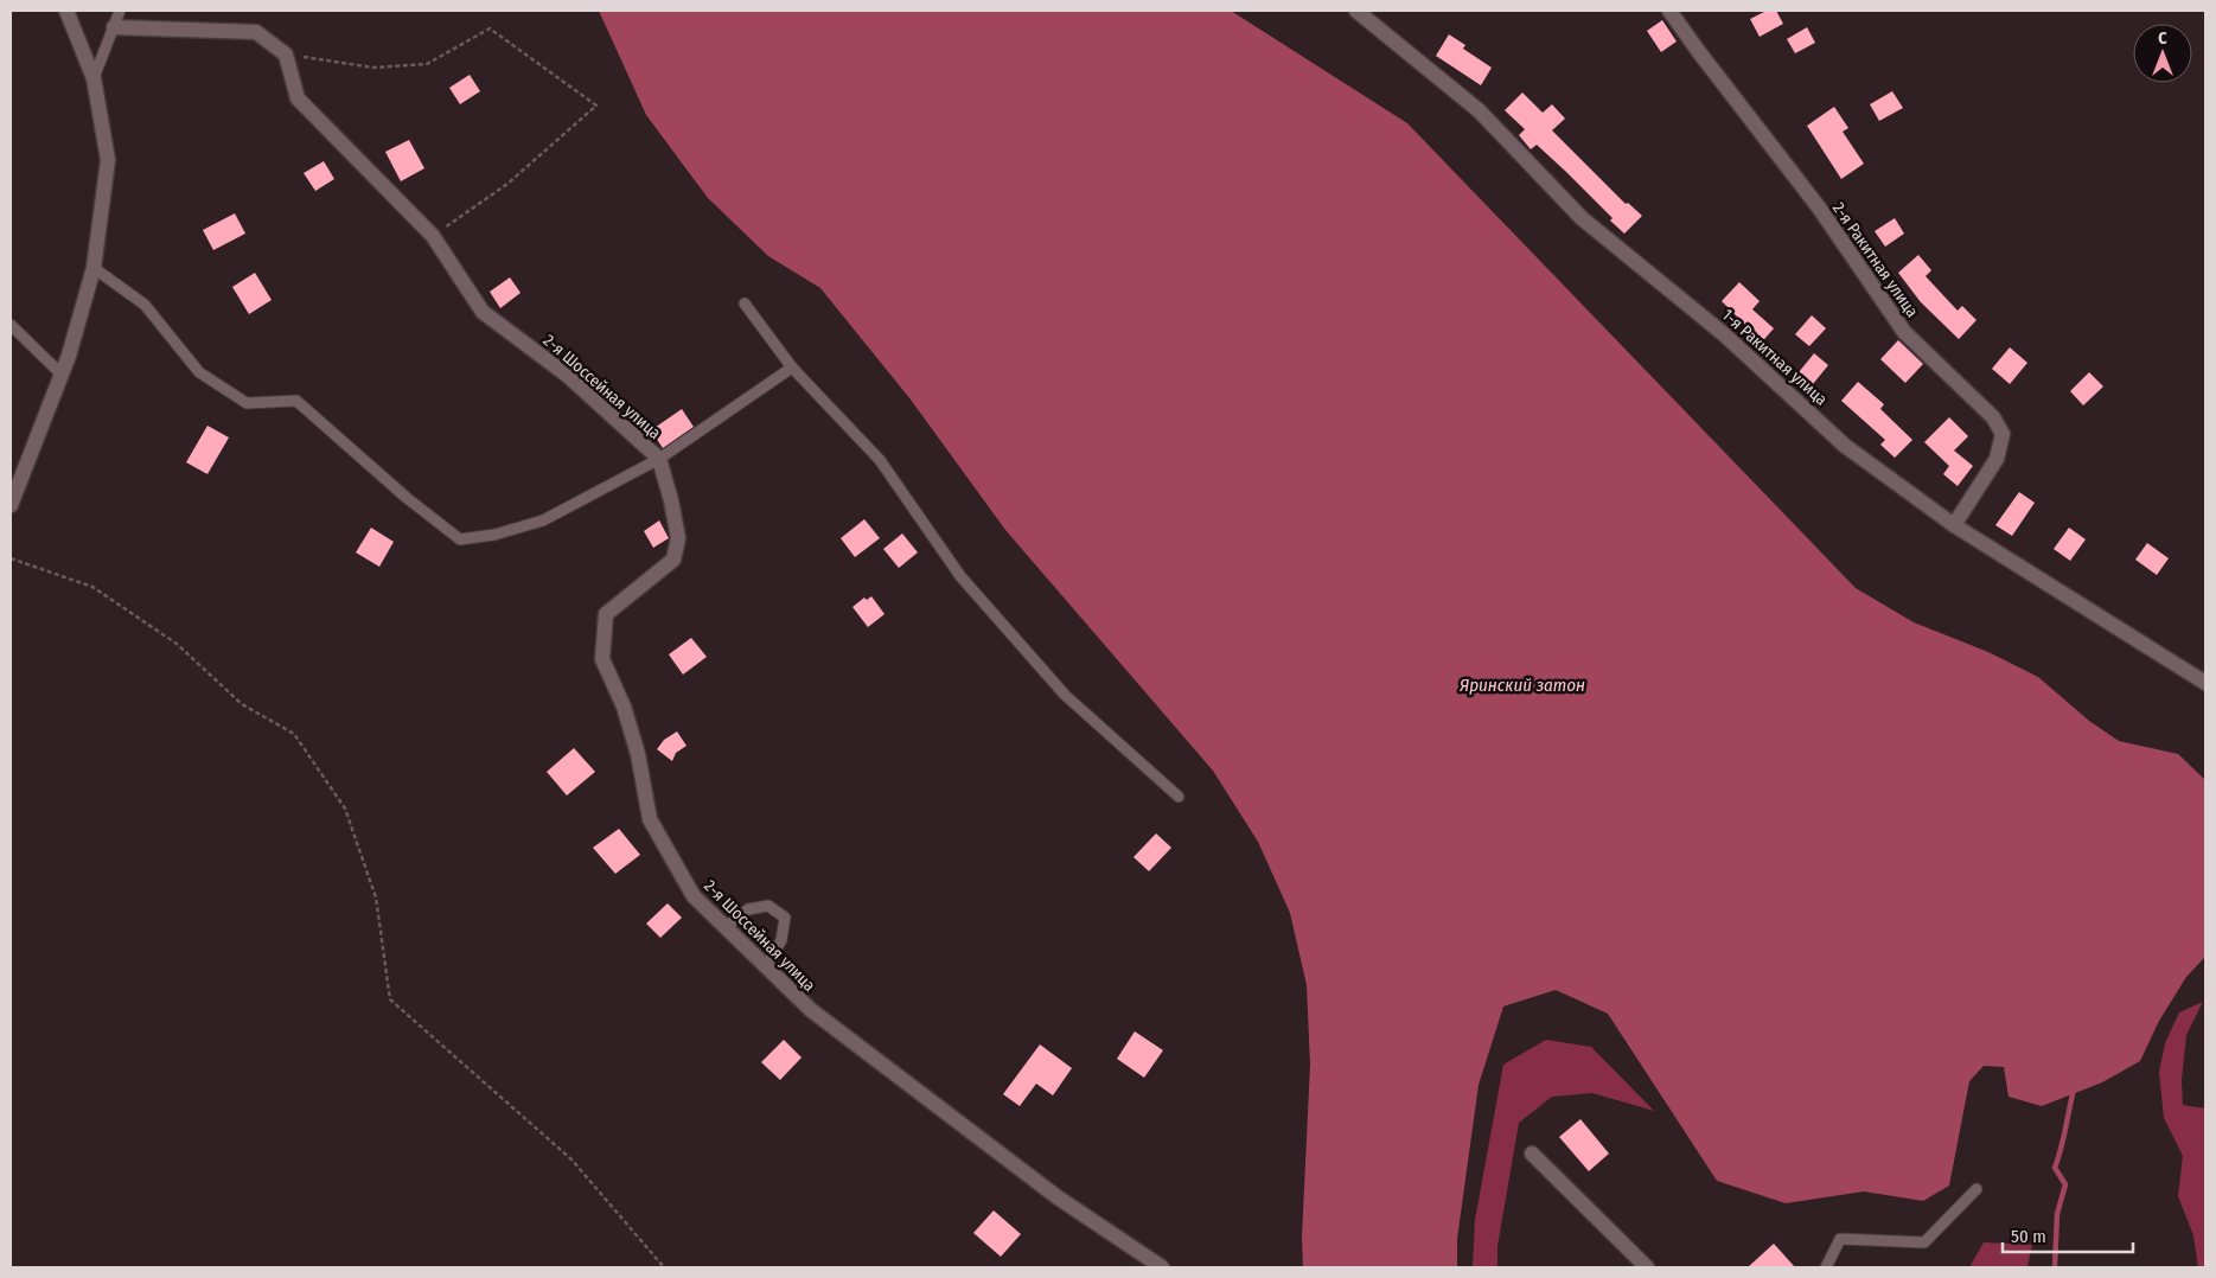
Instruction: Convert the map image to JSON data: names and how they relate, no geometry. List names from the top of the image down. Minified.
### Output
{"streets":{"street":["2-я Ракитная улица","1-я Ракитная улица","2-я Шоссейная улица"]},"crossings":[["2-я Ракитная улица","1-я Ракитная улица"]],"water":["Яринский затон"],"scale_bar":"50 m","north":"top"}
